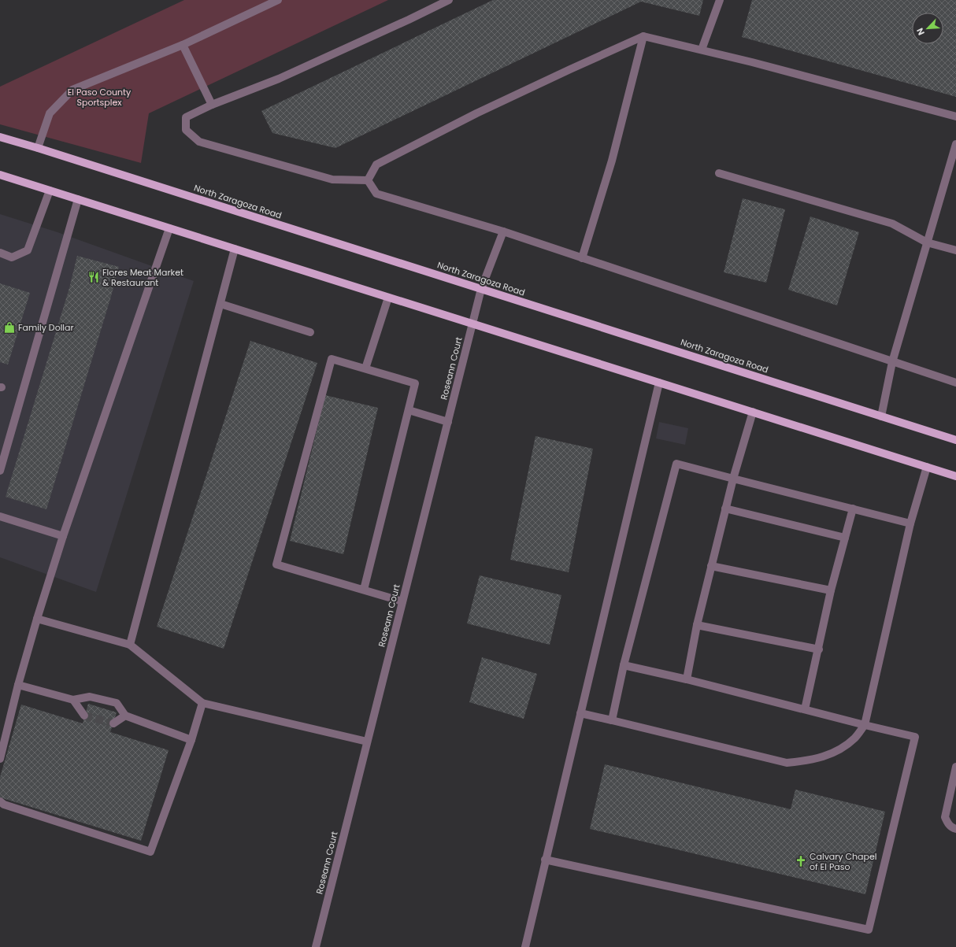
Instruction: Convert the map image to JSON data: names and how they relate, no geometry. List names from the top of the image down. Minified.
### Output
{"streets":{"main road":["North Zaragoza Road"],"street":["Roseann Court"]},"crossings":[["North Zaragoza Road","Roseann Court"]],"parks":["El Paso County Sportsplex"],"places":{"restaurant":["Flores Meat Market & Restaurant"],"shop":["Family Dollar"],"church":["Calvary Chapel of El Paso"]},"north":"bottom left"}
